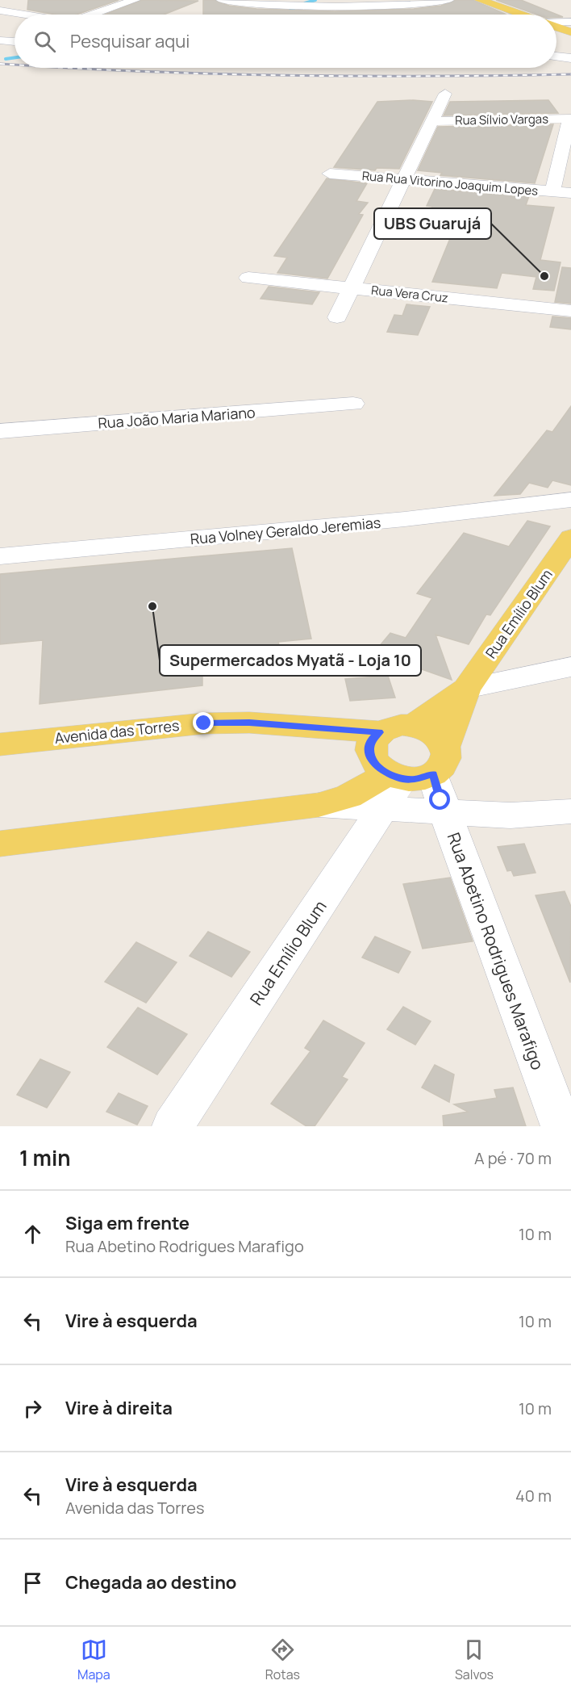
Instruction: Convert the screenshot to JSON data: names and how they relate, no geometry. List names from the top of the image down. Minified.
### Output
{"streets":{"main road":["Rua Emílio Blum","Avenida das Torres"],"street":["Rua Sílvio Vargas","Rua Rua Vitorino Joaquim Lopes","Rua Vera Cruz","Rua João Maria Mariano","Rua Volney Geraldo Jeremias","Rua Abetino Rodrigues Marafigo"]},"crossings":[["Rua Emílio Blum","Rua Abetino Rodrigues Marafigo"]],"places":["UBS Guarujá","Supermercados Myatã - Loja 10"],"page":{"search":"Pesquisar aqui","heading":["1 min","A pé · 70 m"],"list":[["Siga em frente","Rua Abetino Rodrigues Marafigo","10 m"],["Vire à esquerda","10 m"],["Vire à direita","10 m"],["Vire à esquerda","Avenida das Torres","40 m"],"Chegada ao destino"],"nav":["Mapa","Rotas","Salvos"]}}
